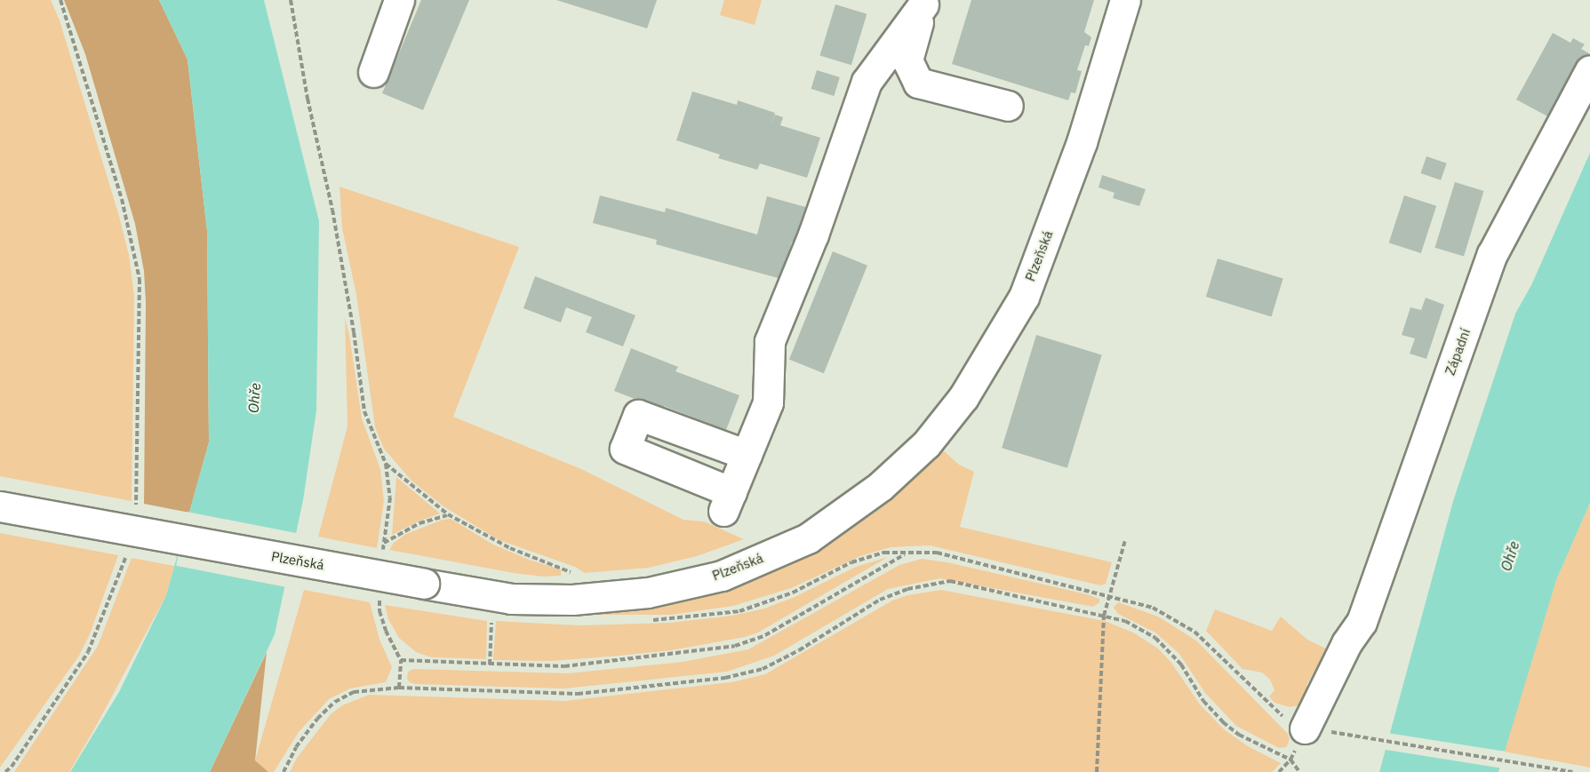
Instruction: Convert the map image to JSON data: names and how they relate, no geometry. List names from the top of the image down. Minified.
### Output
{"streets":{"street":["Plzeňská","Západní"]},"water":["Ohře"]}
